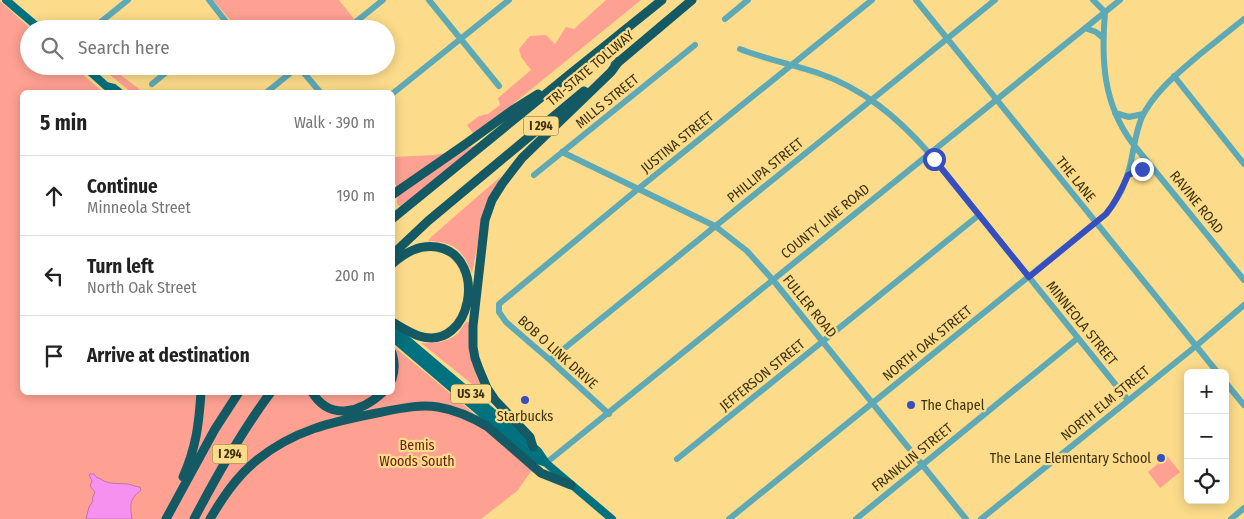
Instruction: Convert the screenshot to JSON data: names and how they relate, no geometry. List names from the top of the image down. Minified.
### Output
{"streets":{"highway":["TRI-STATE TOLLWAY","I 294"],"main road":["US 34"],"street":["MILLS STREET","JUSTINA STREET","PHILLIPA STREET","THE LANE","RAVINE ROAD","COUNTY LINE ROAD","FULLER ROAD","MINNEOLA STREET","NORTH OAK STREET","BOB O LINK DRIVE","JEFFERSON STREET","NORTH ELM STREET","FRANKLIN STREET"]},"crossings":[["MILLS STREET","FULLER ROAD"],["JUSTINA STREET","FULLER ROAD"],["JUSTINA STREET","MINNEOLA STREET"],["JUSTINA STREET","BOB O LINK DRIVE"],["PHILLIPA STREET","THE LANE"],["PHILLIPA STREET","FULLER ROAD"],["PHILLIPA STREET","MINNEOLA STREET"],["PHILLIPA STREET","BOB O LINK DRIVE"],["THE LANE","COUNTY LINE ROAD"],["THE LANE","NORTH OAK STREET"],["THE LANE","NORTH ELM STREET"],["RAVINE ROAD","COUNTY LINE ROAD"],["RAVINE ROAD","NORTH OAK STREET"],["COUNTY LINE ROAD","FULLER ROAD"],["COUNTY LINE ROAD","MINNEOLA STREET"],["COUNTY LINE ROAD","BOB O LINK DRIVE"],["COUNTY LINE ROAD","US 34"],["FULLER ROAD","NORTH OAK STREET"],["FULLER ROAD","JEFFERSON STREET"],["FULLER ROAD","FRANKLIN STREET"],["MINNEOLA STREET","NORTH OAK STREET"],["MINNEOLA STREET","JEFFERSON STREET"],["MINNEOLA STREET","NORTH ELM STREET"],["MINNEOLA STREET","FRANKLIN STREET"]],"parks":["Bemis Woods South"],"places":["Starbucks","The Chapel","The Lane Elementary School"],"page":{"search":"Search here","heading":["5 min","Walk · 390 m"],"list":[["Continue","Minneola Street","190 m"],["Turn left","North Oak Street","200 m"],"Arrive at destination"],"map_buttons":["+","−"]}}
